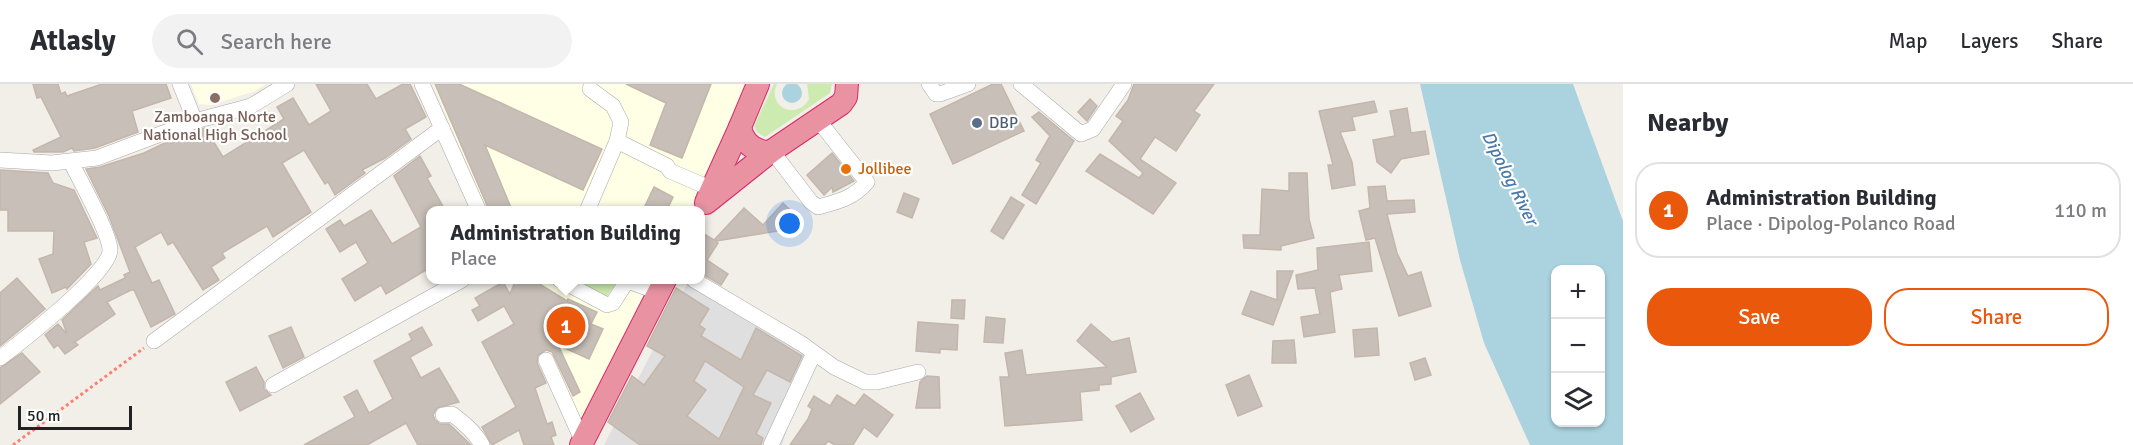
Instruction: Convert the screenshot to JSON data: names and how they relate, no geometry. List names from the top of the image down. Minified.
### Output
{"water":["Dipolog River"],"places":["Zamboanga Norte National High School","DBP","Jollibee"],"scale_bar":"50 m","page":{"header":"Atlasly","search":"Search here","nav":["Map","Layers","Share"],"heading":"Nearby","list":[{"mark":"1","name":"Administration Building","note":"Place · Dipolog-Polanco Road","value":"110 m"}],"popup":["Administration Building","Place"],"map_buttons":["+","−"],"buttons":["Save","Share"],"pins":"1","scale":"50 m"}}
